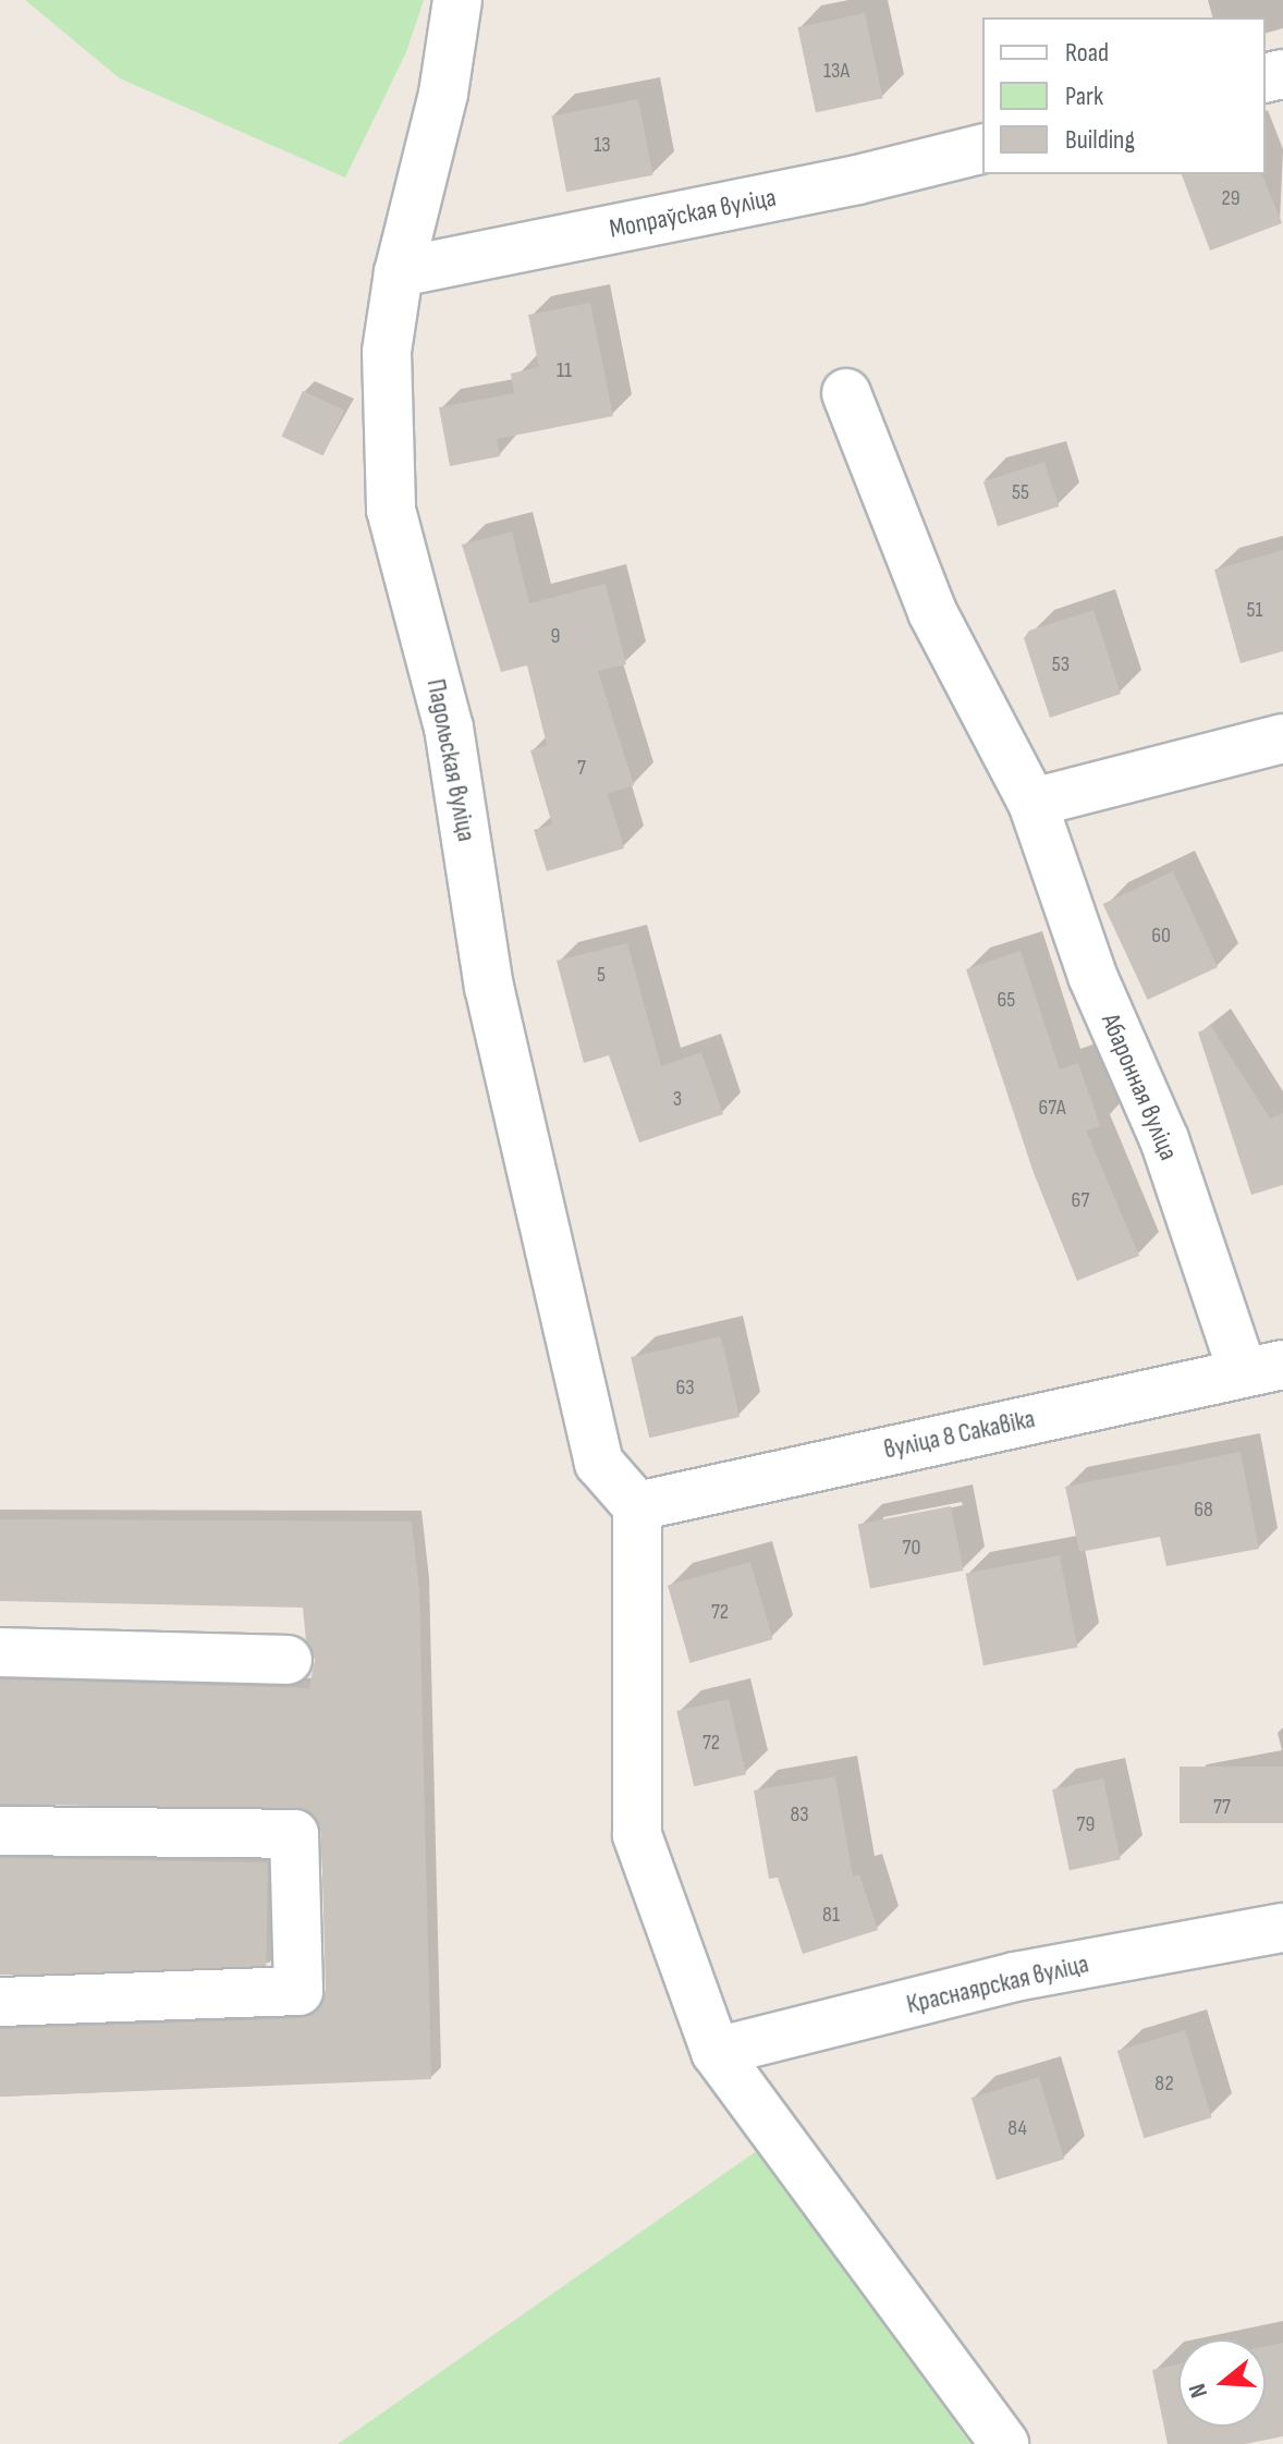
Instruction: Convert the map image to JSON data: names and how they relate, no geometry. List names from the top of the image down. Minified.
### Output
{"streets":{"street":["Мопраўская вуліца","Падольская вуліца","Абаронная вуліца","вуліца 8 Сакавіка","Краснаярская вуліца"]},"crossings":[["Мопраўская вуліца","Падольская вуліца"],["Падольская вуліца","вуліца 8 Сакавіка"],["Абаронная вуліца","вуліца 8 Сакавіка"]],"house_numbers":["13А","13","29","11","55","51","9","53","7","60","5","65","3","67А","67","63","68","70","72","72","77","83","79","81","82","84"],"legend":["Road","Park","Building"],"north":"left"}
